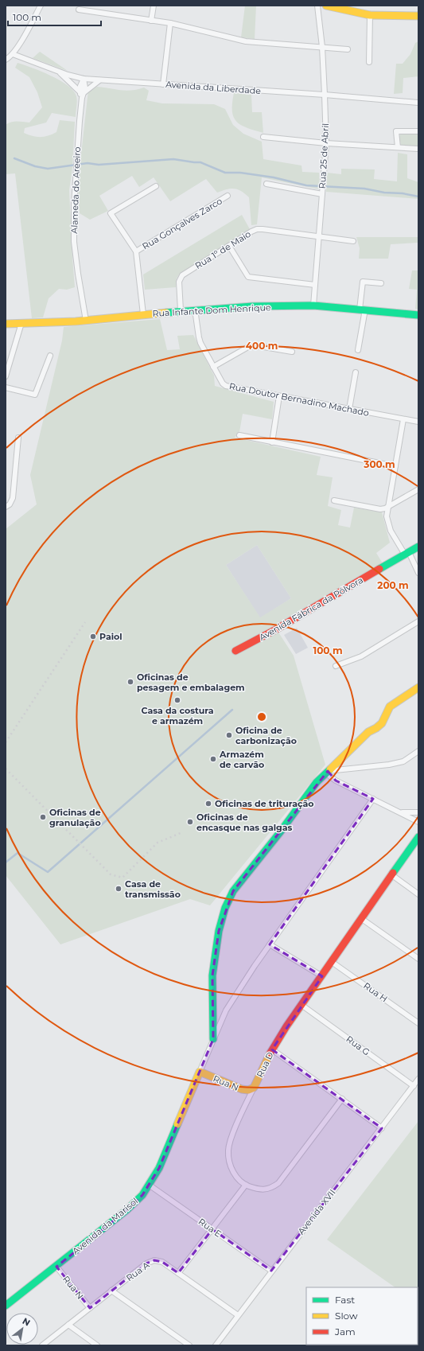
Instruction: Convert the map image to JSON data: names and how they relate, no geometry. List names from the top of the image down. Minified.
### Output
{"streets":{"street":["Avenida da Liberdade","Rua 25 de Abril","Alameda do Areeiro","Rua Gonçalves Zarco","Rua 1º de Maio","Rua Infante Dom Henrique","Rua Doutor Bernadino Machado","Avenida Fábrica da Pólvora","Rua H","Rua G","Rua D","Rua N","Avenida XVII","Avenida da Marisol","Rua E","Rua A"]},"crossings":[["Avenida da Liberdade","Rua 25 de Abril"],["Avenida da Liberdade","Alameda do Areeiro"],["Rua 25 de Abril","Rua 1º de Maio"],["Rua 25 de Abril","Rua Infante Dom Henrique"],["Alameda do Areeiro","Rua Infante Dom Henrique"],["Rua 1º de Maio","Rua Infante Dom Henrique"],["Rua Infante Dom Henrique","Rua Doutor Bernadino Machado"],["Rua H","Rua D"],["Rua G","Rua D"],["Rua G","Avenida XVII"],["Rua D","Rua N"],["Rua N","Avenida da Marisol"],["Rua N","Rua A"],["Avenida XVII","Rua E"],["Avenida XVII","Rua A"],["Avenida da Marisol","Rua E"]],"places":["Paiol","Oficinas de pesagem e embalagem","Casa da costura e armazém","Oficina de carbonização","Armazém de carvão","Oficinas de trituração","Oficinas de granulação","Oficinas de encasque nas galgas","Casa de transmissão"],"legend":["Fast","Slow","Jam"],"scale_bar":"100 m","north":"top right","rings":["400 m","300 m","200 m","100 m"]}
